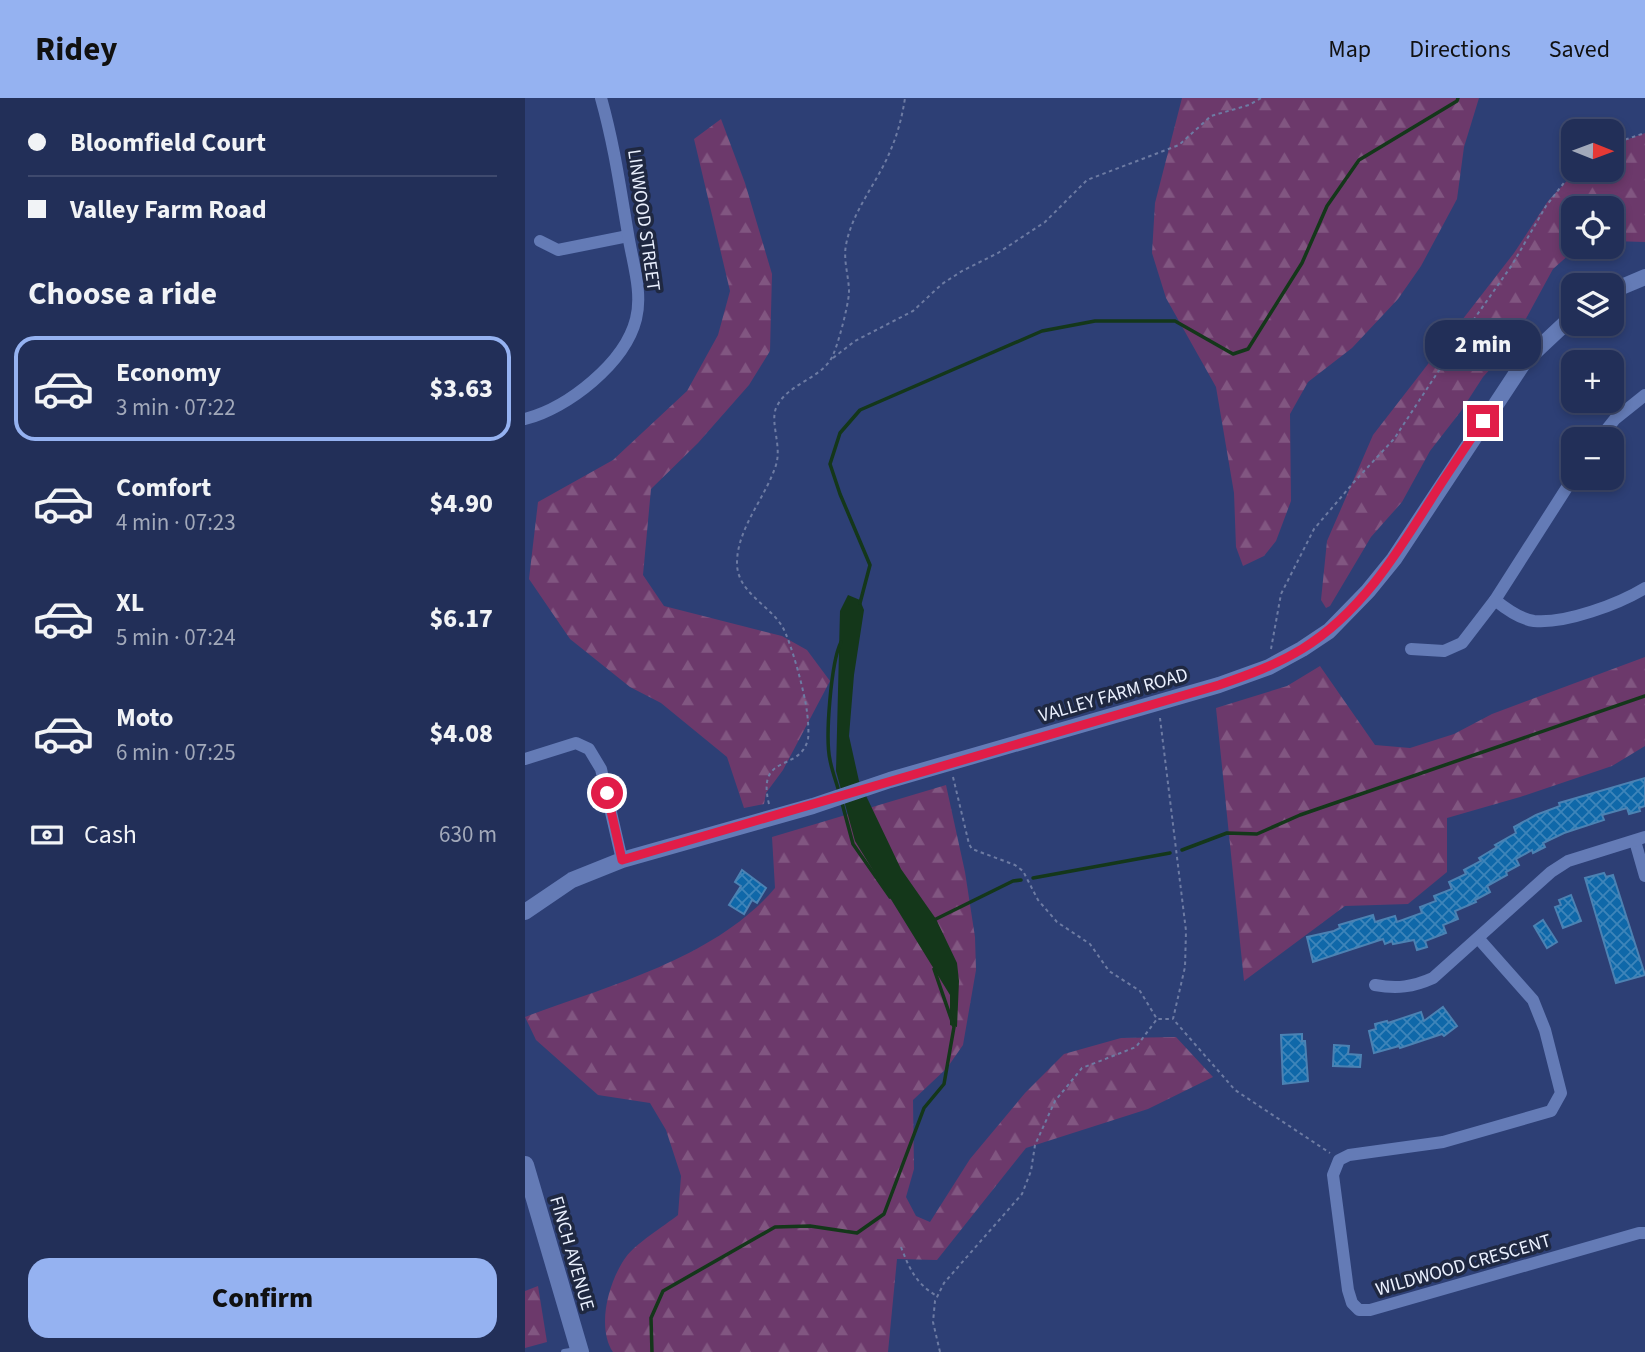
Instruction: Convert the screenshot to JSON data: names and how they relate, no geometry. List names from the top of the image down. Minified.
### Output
{"streets":{"main road":["FINCH AVENUE"],"street":["LINWOOD STREET","VALLEY FARM ROAD","WILDWOOD CRESCENT"]},"north":"right","page":{"header":"Ridey","nav":["Map","Directions","Saved"],"banner":["Bloomfield Court","Valley Farm Road"],"map_buttons":["+","−"],"heading":"Choose a ride","bubble":"2 min","list":[{"name":"Economy","note":"3 min · 07:22","value":"$3.63"},{"name":"Comfort","note":"4 min · 07:23","value":"$4.90"},{"name":"XL","note":"5 min · 07:24","value":"$6.17"},{"name":"Moto","note":"6 min · 07:25","value":"$4.08"}],"pay":["Cash","630 m"],"buttons":"Confirm"}}
